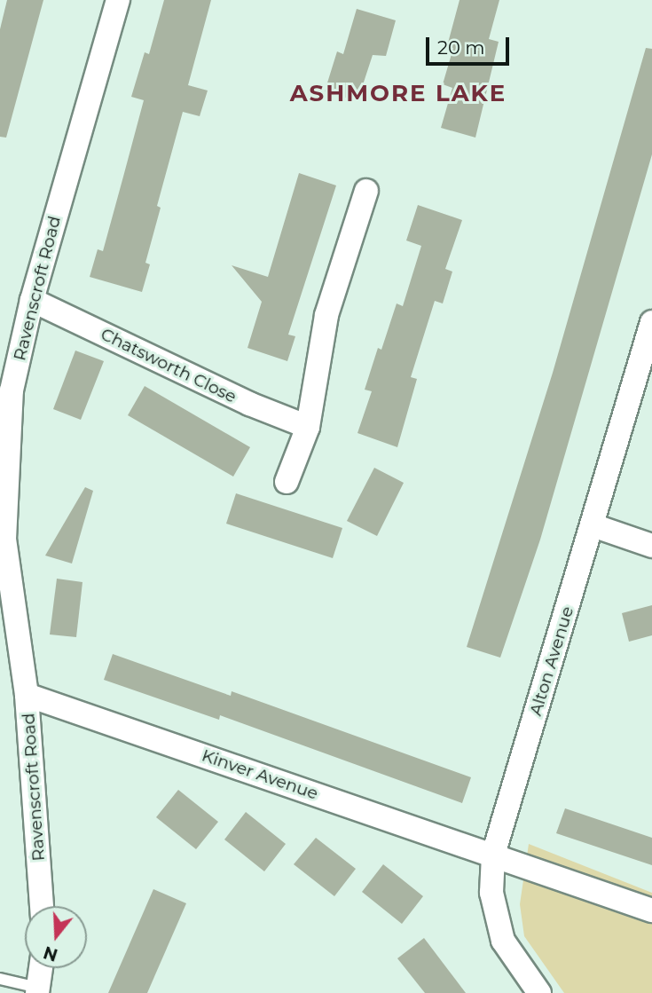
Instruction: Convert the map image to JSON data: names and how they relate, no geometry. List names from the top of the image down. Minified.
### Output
{"streets":{"street":["Ravenscroft Road","Chatsworth Close","Alton Avenue","Kinver Avenue"]},"crossings":[["Ravenscroft Road","Chatsworth Close"],["Ravenscroft Road","Kinver Avenue"],["Alton Avenue","Kinver Avenue"]],"districts":["ASHMORE LAKE"],"scale_bar":"20 m","north":"bottom"}
